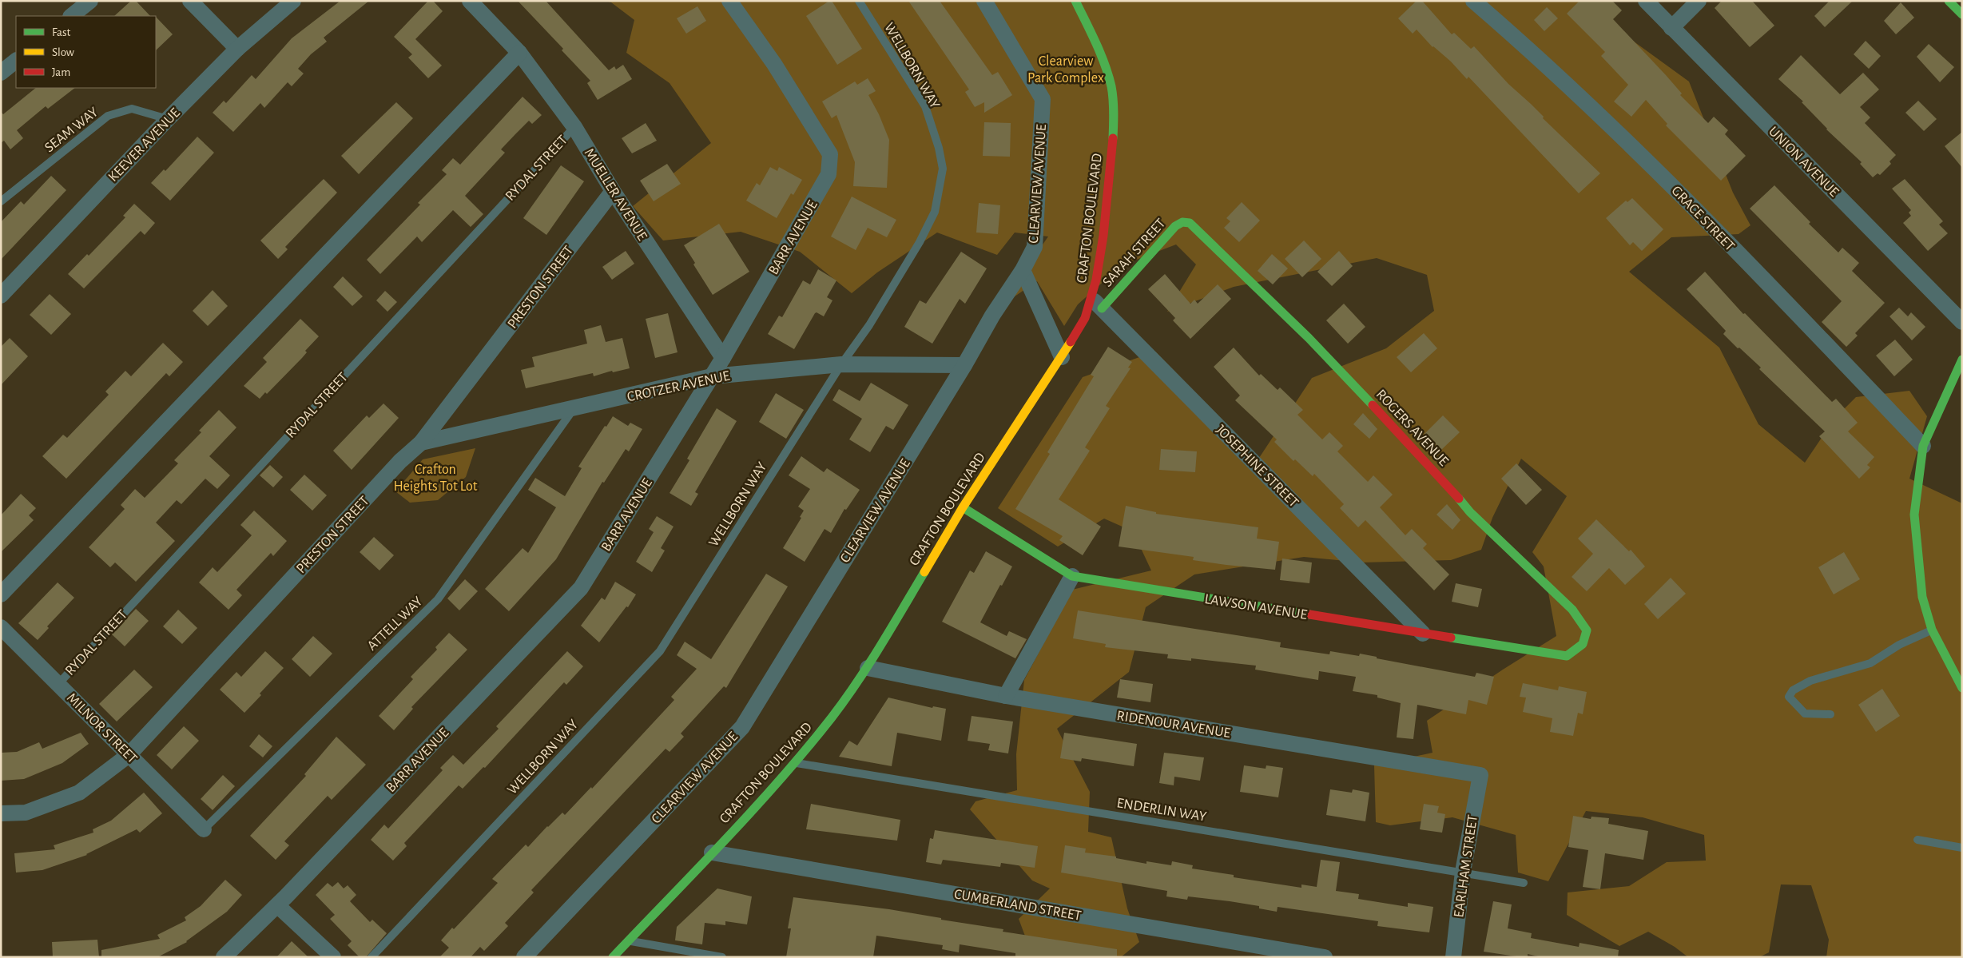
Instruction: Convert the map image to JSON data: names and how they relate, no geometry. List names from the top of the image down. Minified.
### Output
{"streets":{"street":["KEEVER AVENUE","UNION AVENUE","CLEARVIEW AVENUE","MUELLER AVENUE","CRAFTON BOULEVARD","GRACE STREET","BARR AVENUE","SARAH STREET","PRESTON STREET","CROTZER AVENUE","ROGERS AVENUE","JOSEPHINE STREET","LAWSON AVENUE","RIDENOUR AVENUE","MILNOR STREET","EARLHAM STREET","CUMBERLAND STREET"],"lane":["WELLBORN WAY","SEAM WAY","RYDAL STREET","ATTELL WAY","ENDERLIN WAY"]},"crossings":[["WELLBORN WAY","CROTZER AVENUE"],["SEAM WAY","KEEVER AVENUE"],["RYDAL STREET","MUELLER AVENUE"],["RYDAL STREET","MILNOR STREET"],["CLEARVIEW AVENUE","CROTZER AVENUE"],["MUELLER AVENUE","BARR AVENUE"],["MUELLER AVENUE","PRESTON STREET"],["CRAFTON BOULEVARD","SARAH STREET"],["CRAFTON BOULEVARD","JOSEPHINE STREET"],["CRAFTON BOULEVARD","LAWSON AVENUE"],["CRAFTON BOULEVARD","RIDENOUR AVENUE"],["CRAFTON BOULEVARD","ENDERLIN WAY"],["CRAFTON BOULEVARD","CUMBERLAND STREET"],["BARR AVENUE","CROTZER AVENUE"],["SARAH STREET","ROGERS AVENUE"],["SARAH STREET","JOSEPHINE STREET"],["PRESTON STREET","CROTZER AVENUE"],["PRESTON STREET","MILNOR STREET"],["CROTZER AVENUE","ATTELL WAY"],["ROGERS AVENUE","LAWSON AVENUE"],["JOSEPHINE STREET","LAWSON AVENUE"],["ATTELL WAY","MILNOR STREET"],["RIDENOUR AVENUE","EARLHAM STREET"],["ENDERLIN WAY","EARLHAM STREET"]],"parks":["Clearview Park Complex","Crafton Heights Tot Lot"],"legend":["Fast","Slow","Jam"]}
